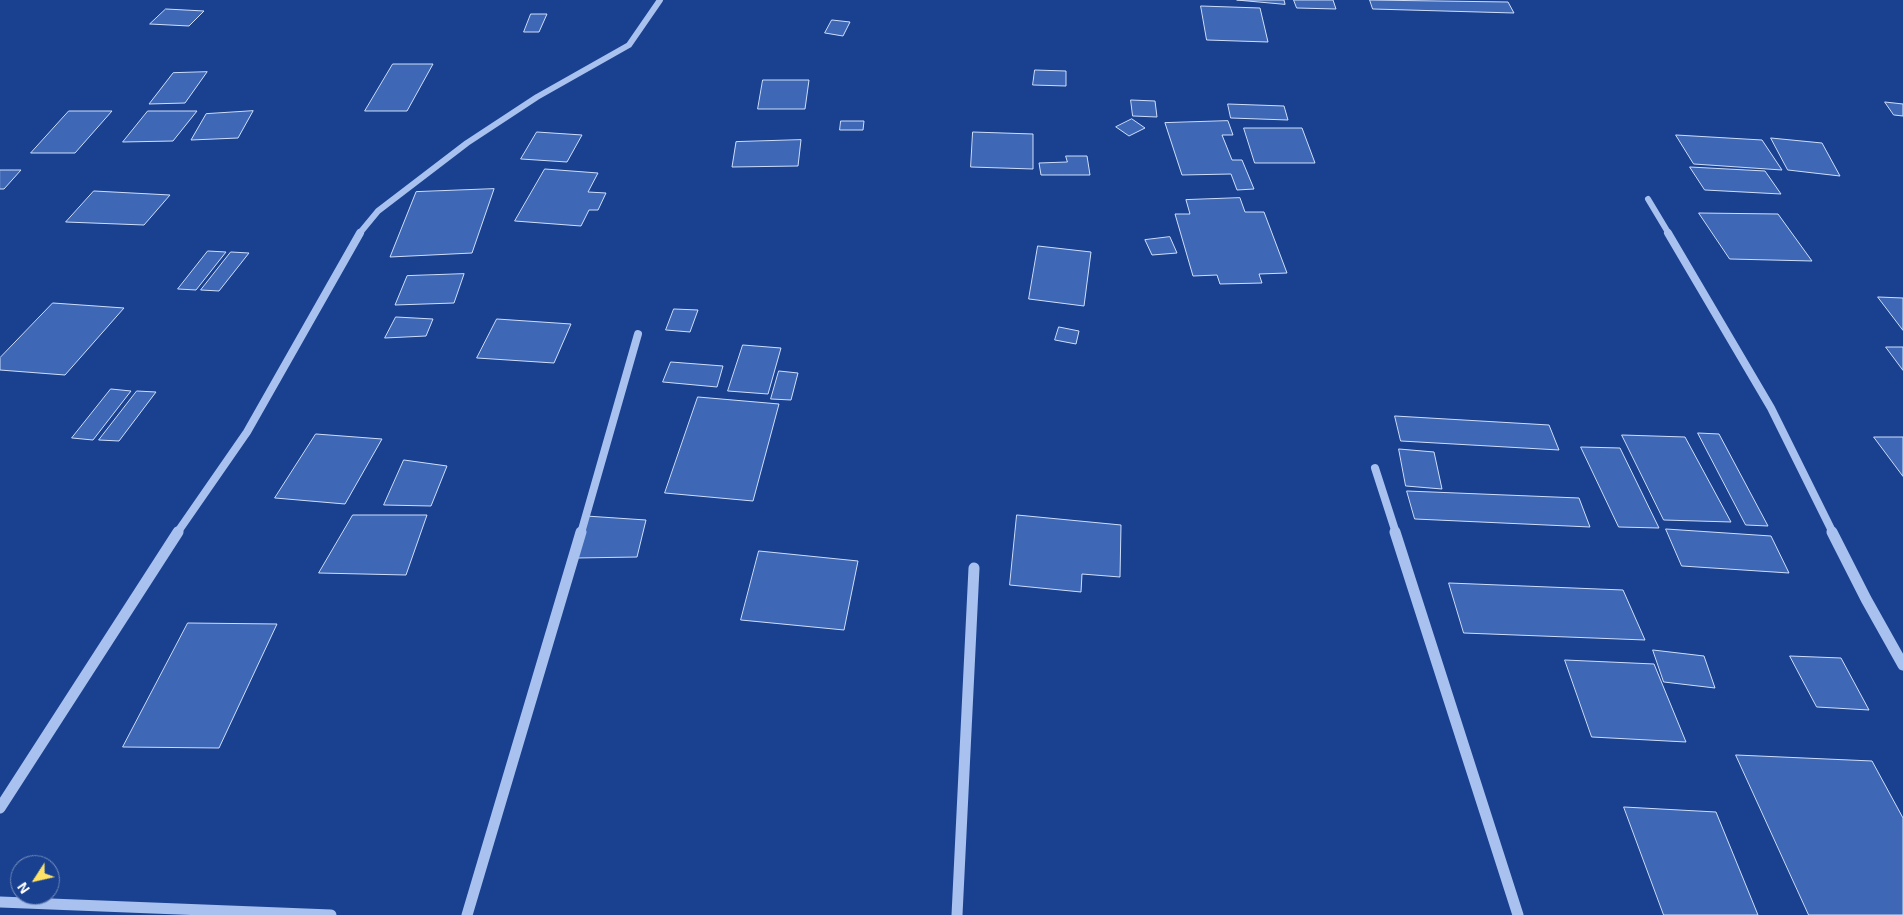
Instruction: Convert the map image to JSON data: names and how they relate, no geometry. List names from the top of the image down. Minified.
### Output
{"north":"bottom left"}
